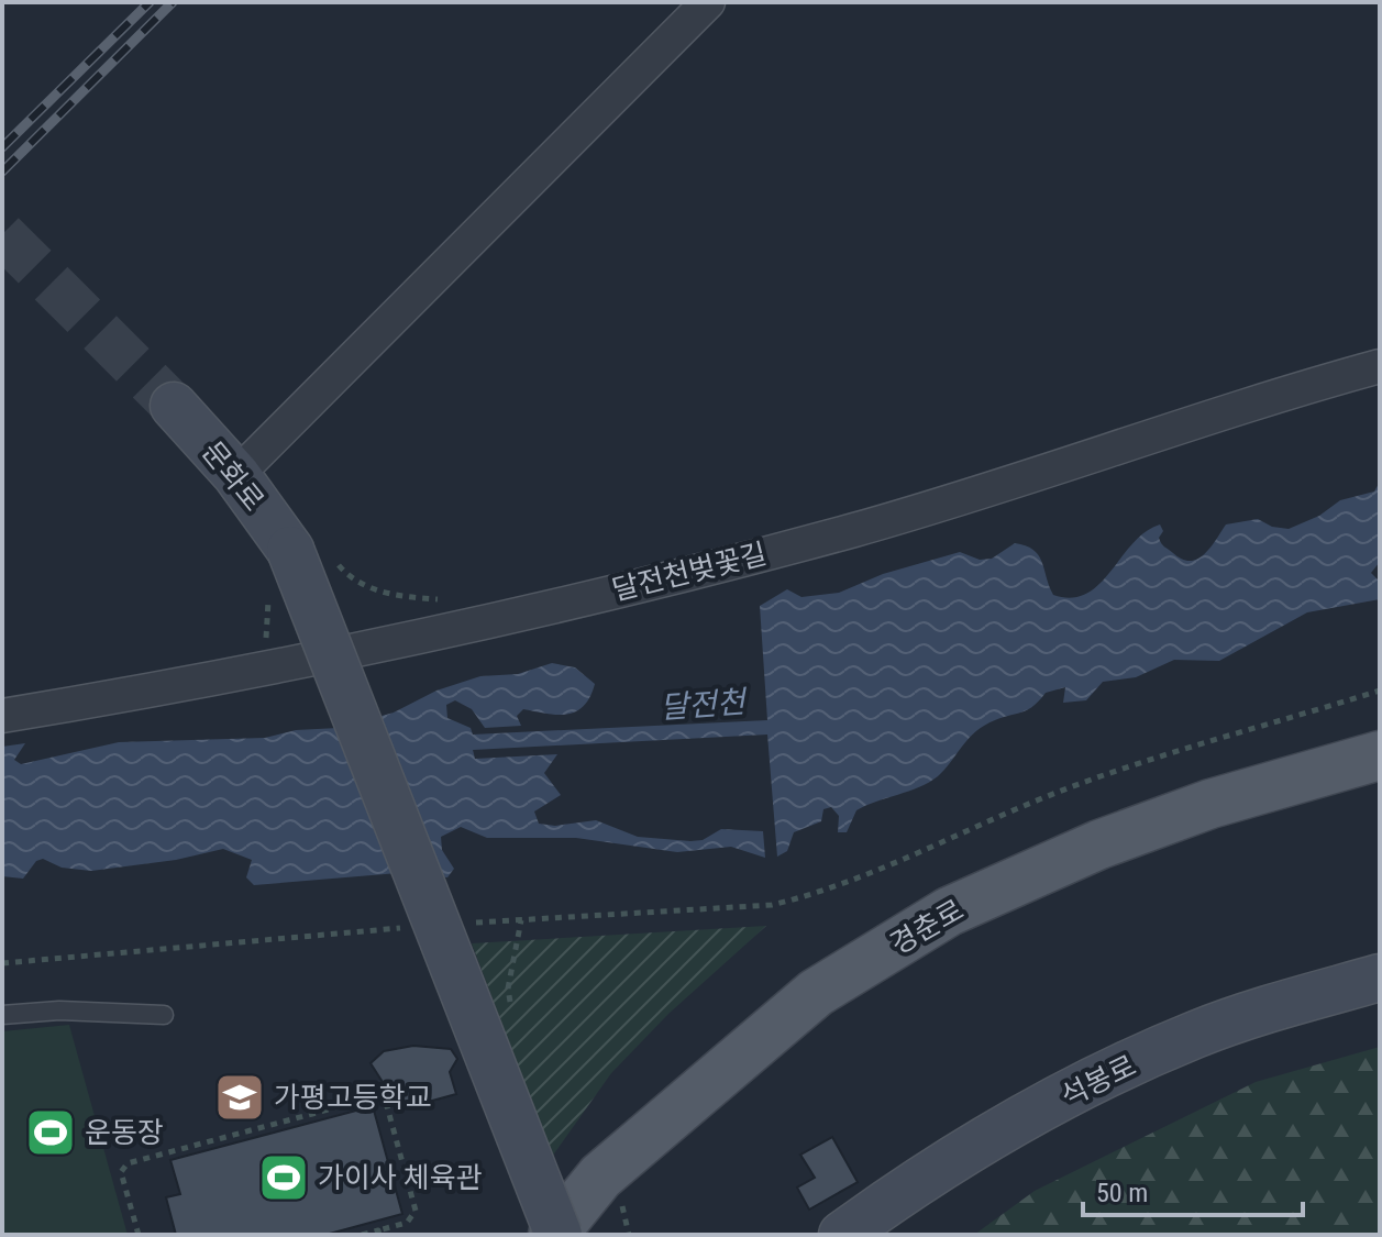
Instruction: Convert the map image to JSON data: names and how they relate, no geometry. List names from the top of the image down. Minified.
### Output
{"streets":{"main road":["문화로","경춘로","석봉로"],"street":["달전천벚꽃길"]},"crossings":[["문화로","경춘로"]],"water":["달전천"],"places":{"school or university":["가평고등학교"],"sports":["운동장","가이사 체육관"]},"scale_bar":"50 m"}
